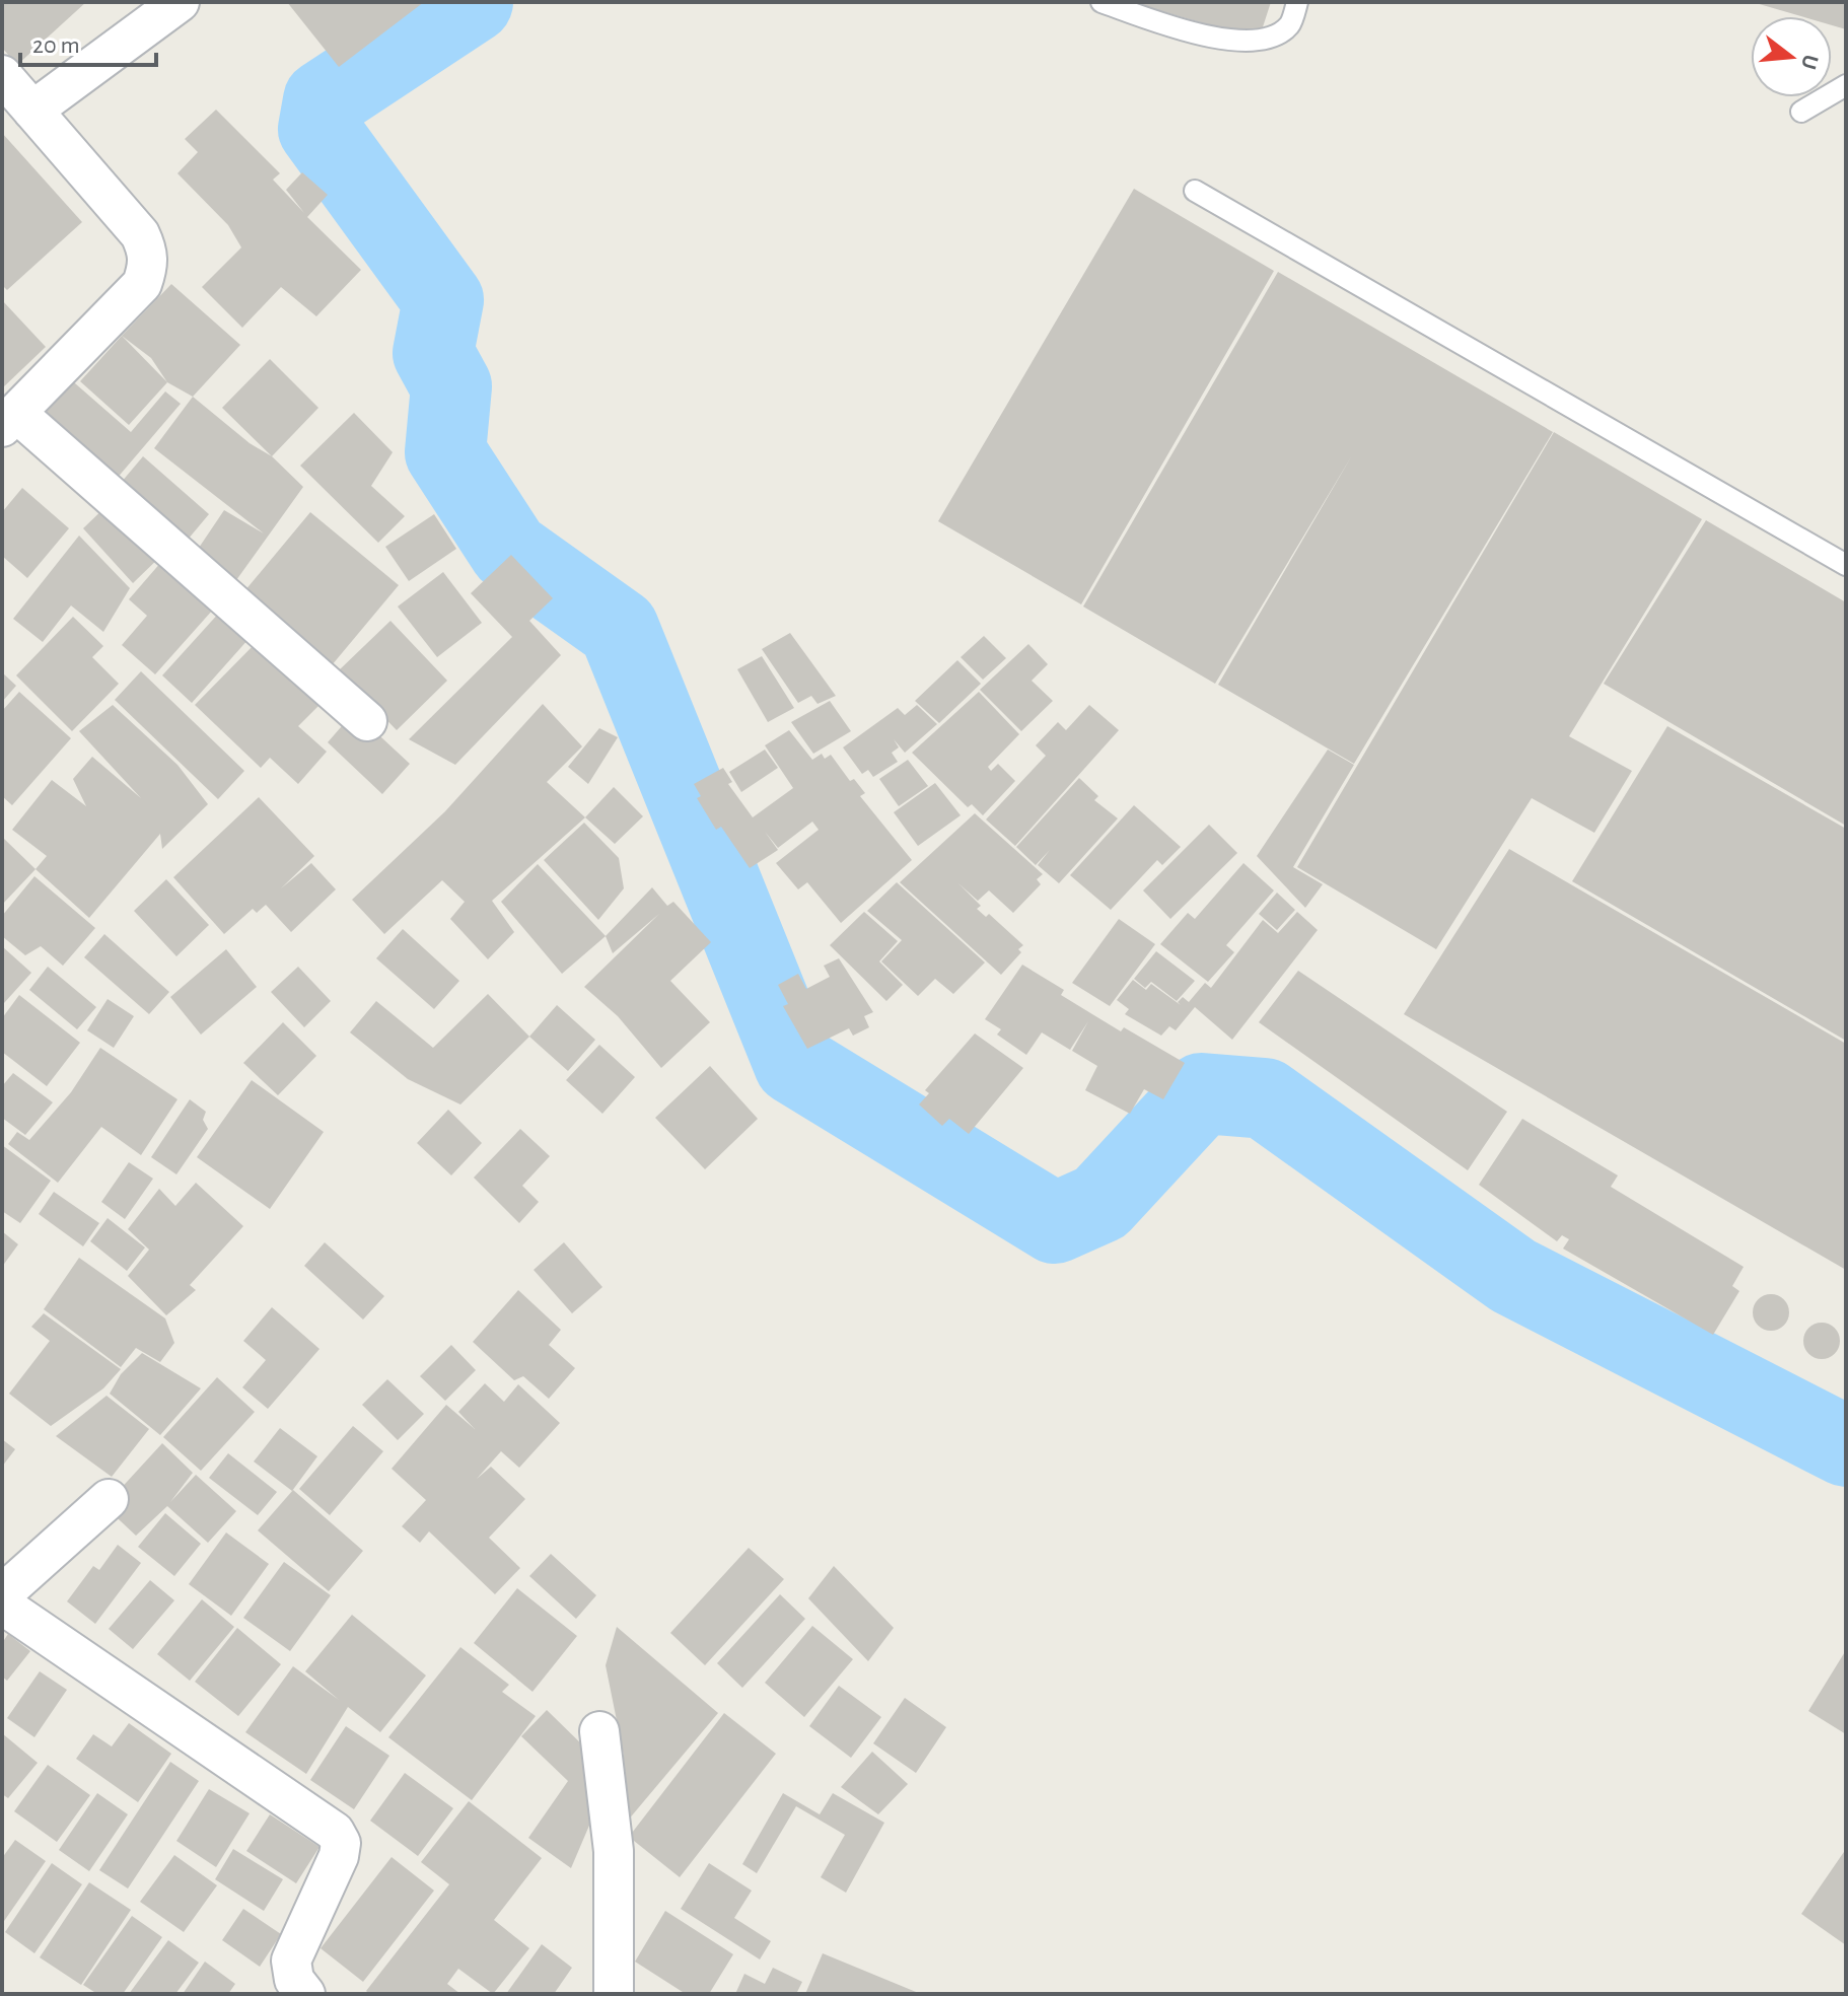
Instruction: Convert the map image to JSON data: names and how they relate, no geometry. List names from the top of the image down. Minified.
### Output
{"scale_bar":"20 m","north":"right"}
